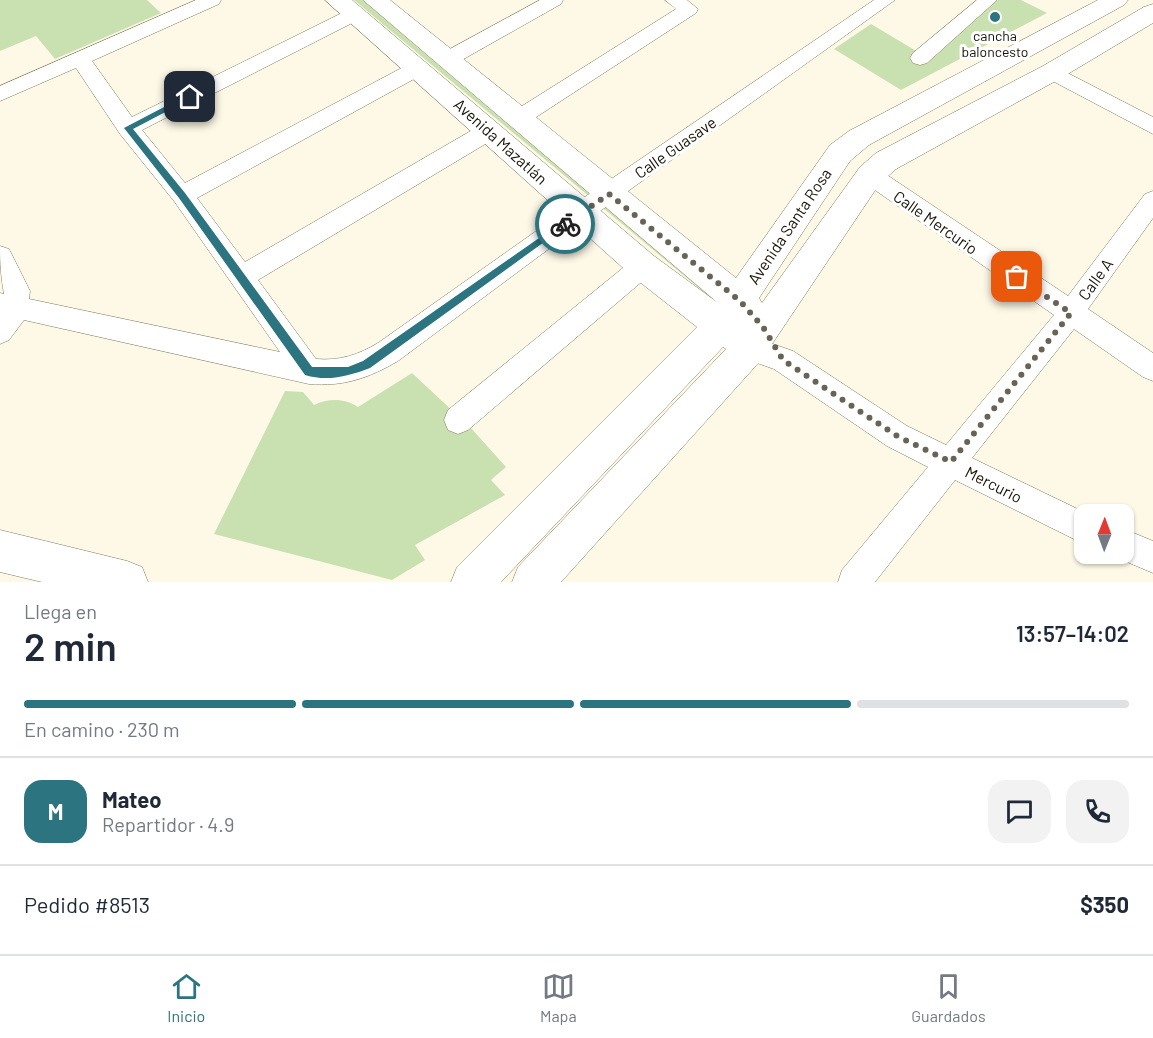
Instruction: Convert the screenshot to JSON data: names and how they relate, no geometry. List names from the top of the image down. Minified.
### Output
{"streets":{"main road":["Avenida Mazatlán","Avenida Santa Rosa"],"street":["Calle Guasave","Calle Mercurio","Calle A","Mercurio"]},"crossings":[["Avenida Mazatlán","Calle Guasave"],["Avenida Mazatlán","Avenida Santa Rosa"],["Avenida Mazatlán","Mercurio"],["Calle Mercurio","Calle A"],["Calle A","Mercurio"]],"places":["cancha baloncesto"],"north":"top","page":{"heading":["2 min","Llega en","13:57–14:02"],"panel":["Mateo","Repartidor · 4.9","Pedido #8513","$350"],"bar":"En camino · 230 m","round":"M","tabs":["Inicio","Mapa","Guardados"]}}
